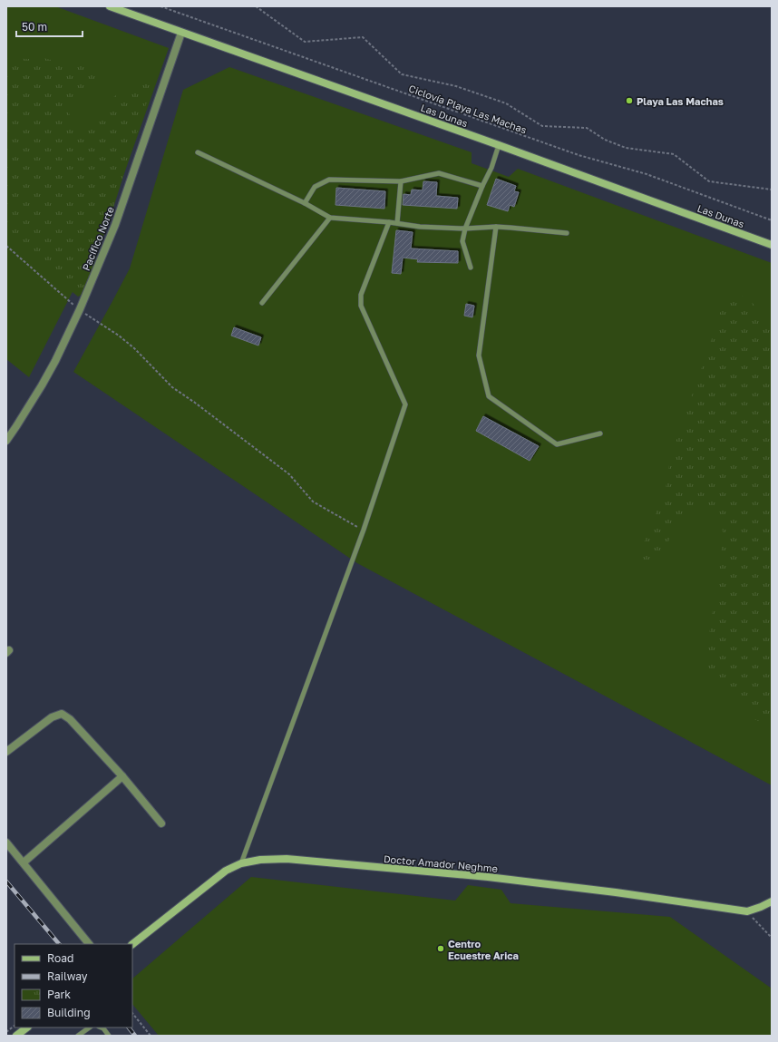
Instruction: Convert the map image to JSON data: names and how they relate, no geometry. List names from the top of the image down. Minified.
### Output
{"streets":{"main road":["Las Dunas","Doctor Amador Neghme"],"street":["Pacífico Norte"],"path":["Ciclovía Playa Las Machas"]},"crossings":[["Las Dunas","Pacífico Norte"]],"places":["Playa Las Machas","Centro Ecuestre Arica"],"legend":["Road","Railway","Park","Building"],"scale_bar":"50 m"}
